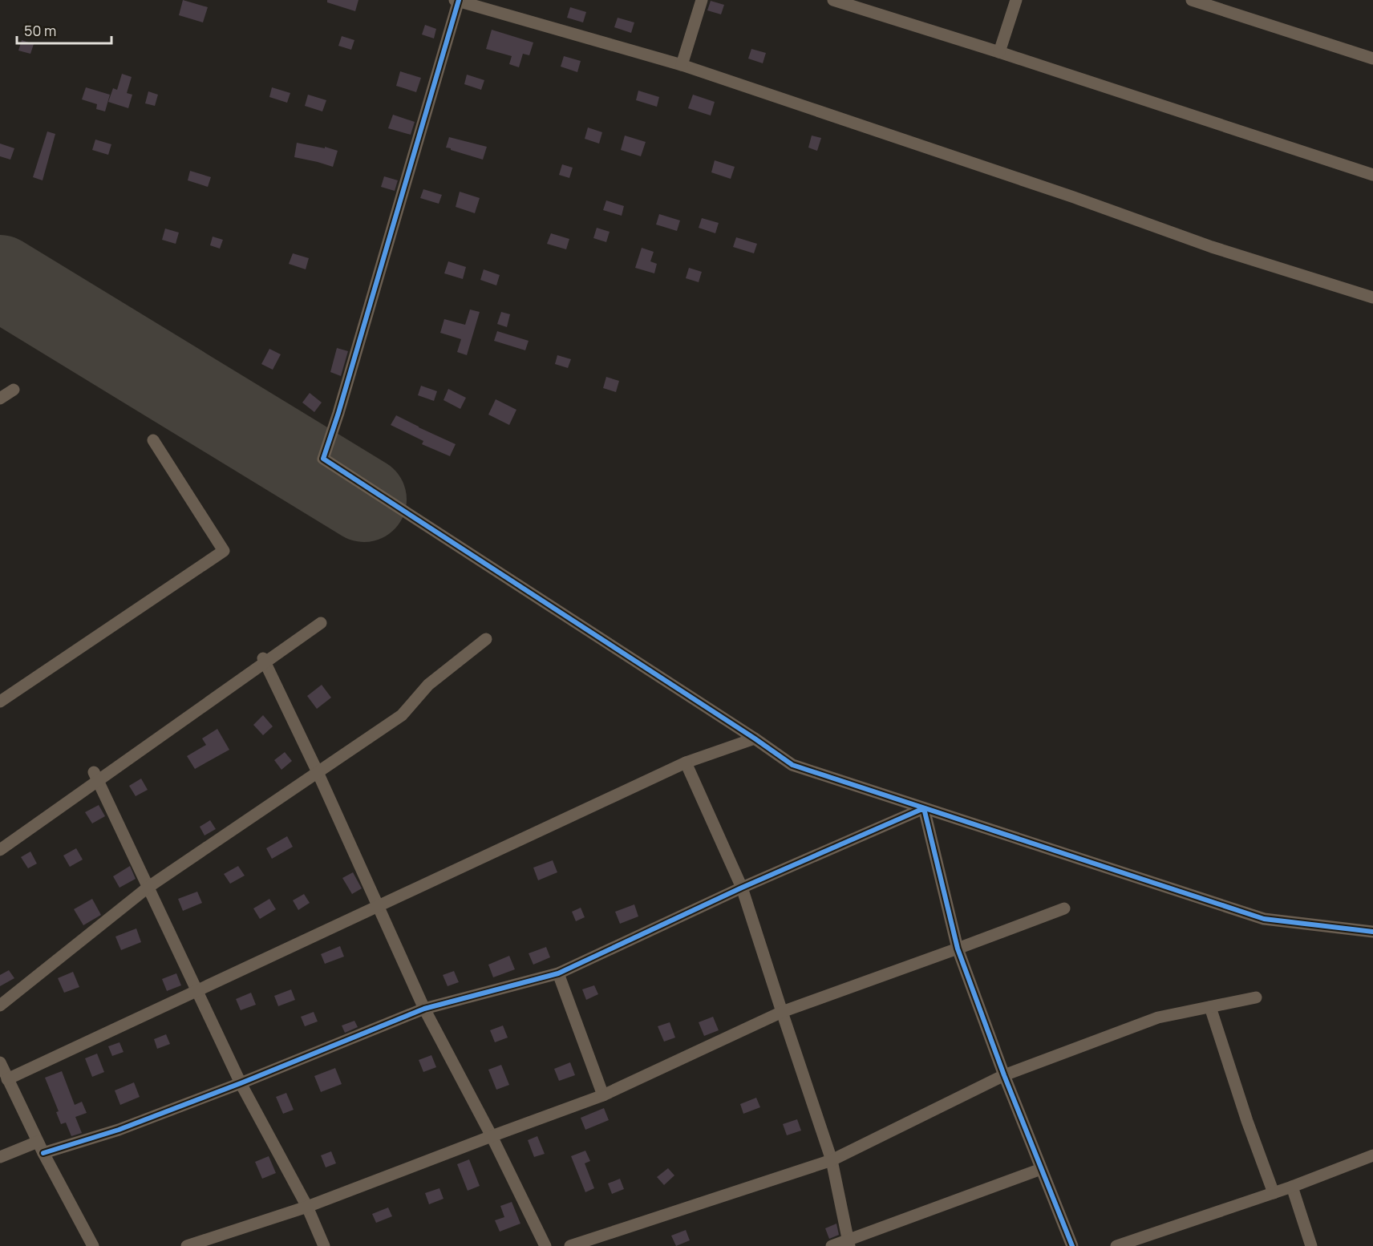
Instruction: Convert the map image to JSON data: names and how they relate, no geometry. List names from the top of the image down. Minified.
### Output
{"scale_bar":"50 m"}
